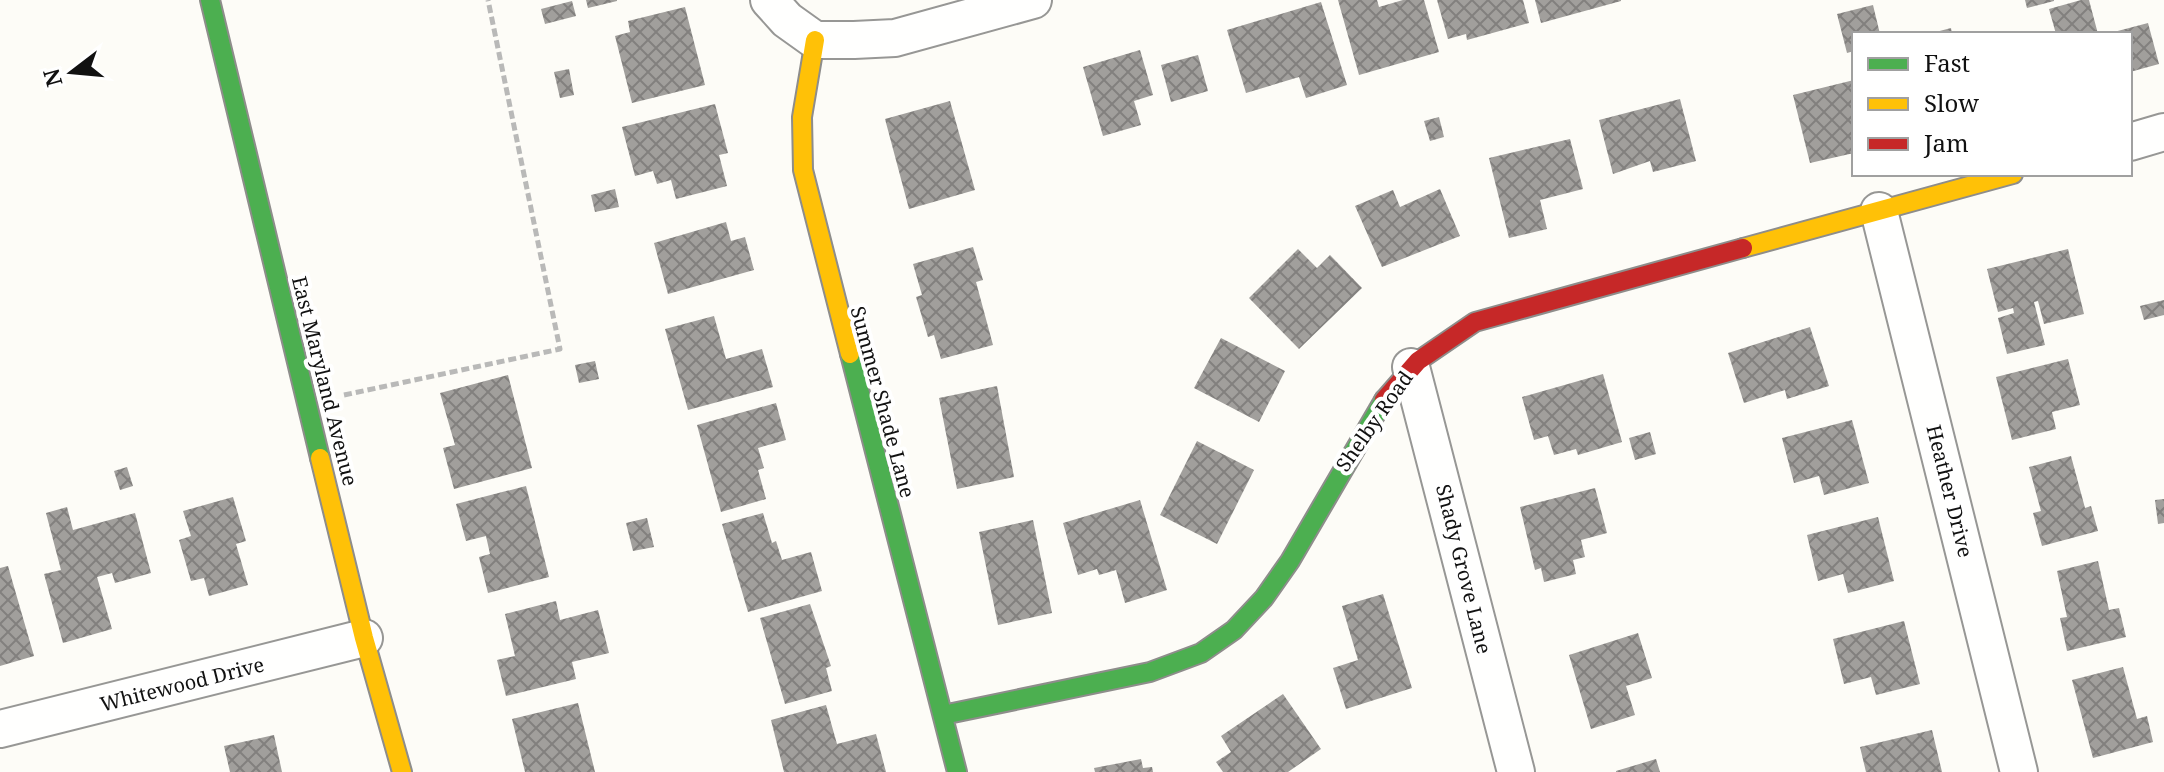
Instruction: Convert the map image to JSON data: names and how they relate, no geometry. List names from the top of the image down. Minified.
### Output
{"streets":{"street":["East Maryland Avenue","Summer Shade Lane","Shelby Road","Heather Drive","Shady Grove Lane","Whitewood Drive"]},"crossings":[["East Maryland Avenue","Whitewood Drive"],["Summer Shade Lane","Shelby Road"],["Shelby Road","Heather Drive"],["Shelby Road","Shady Grove Lane"]],"legend":["Fast","Slow","Jam"],"north":"left"}
